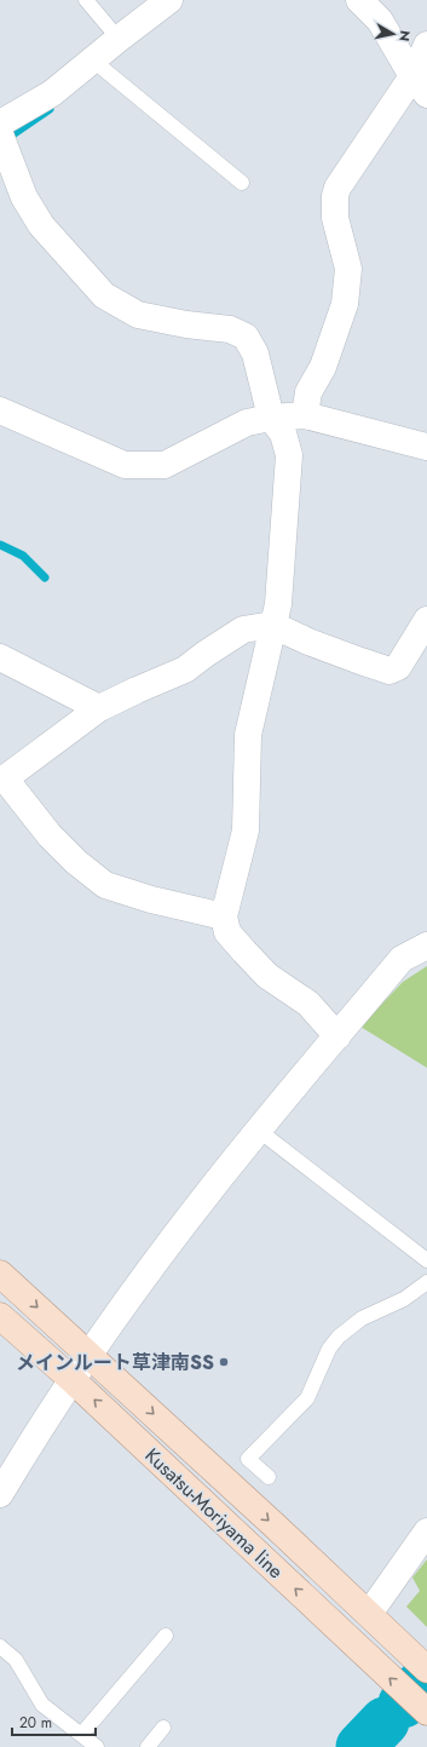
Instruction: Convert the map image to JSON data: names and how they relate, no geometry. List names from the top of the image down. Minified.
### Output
{"streets":{"main road":["Kusatsu-Moriyama line"]},"places":["メインルート草津南SS"],"scale_bar":"20 m","north":"right"}
